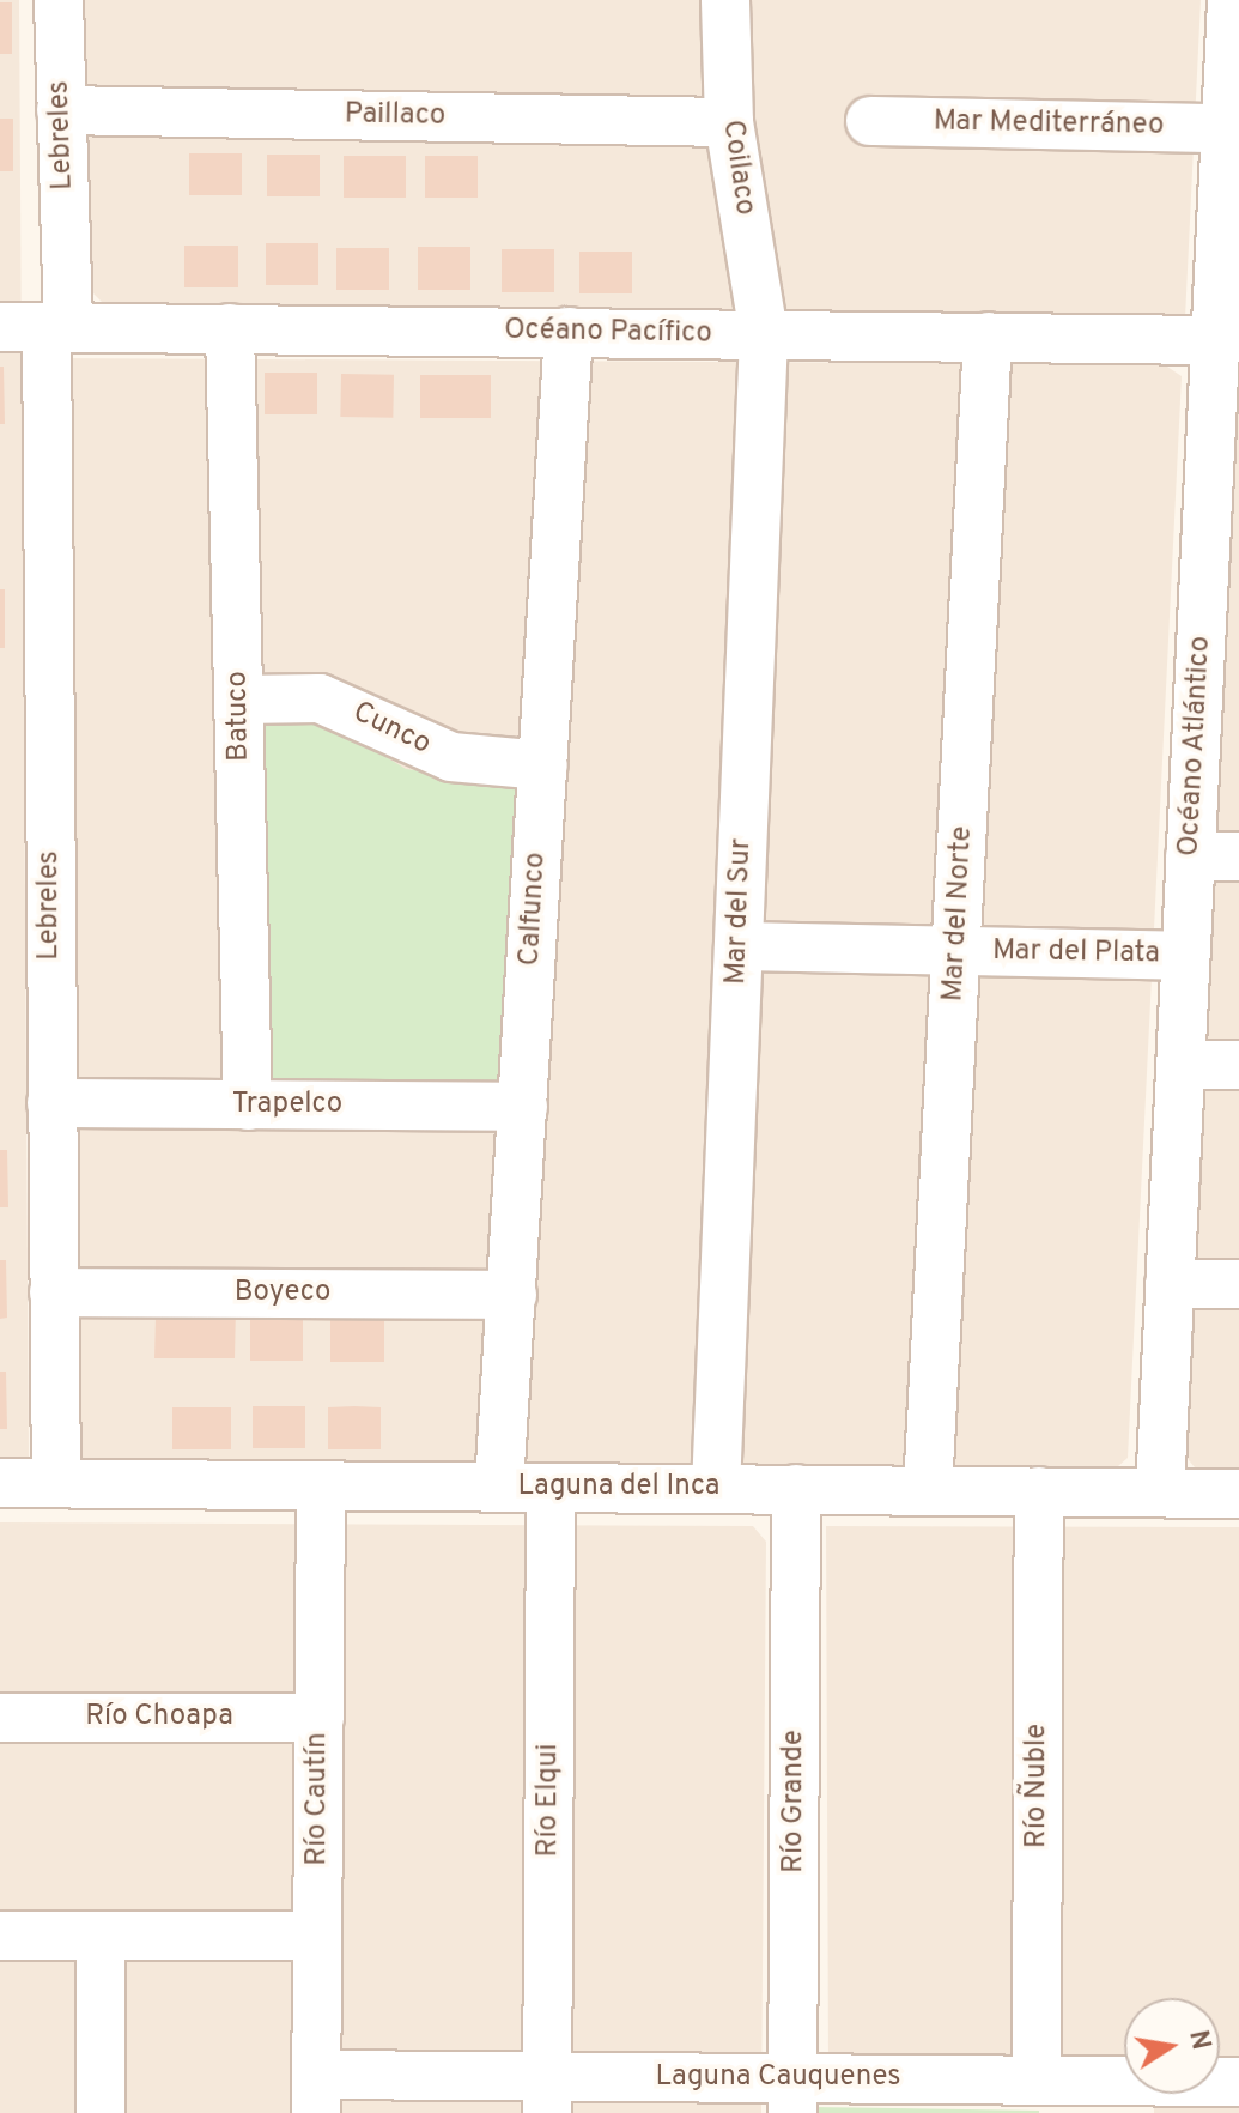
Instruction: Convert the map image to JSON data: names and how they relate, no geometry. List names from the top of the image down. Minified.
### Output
{"streets":{"street":["Paillaco","Mar Mediterráneo","Lebreles","Coilaco","Océano Pacífico","Batuco","Cunco","Océano Atlántico","Calfunco","Mar del Sur","Mar del Norte","Mar del Plata","Trapelco","Boyeco","Laguna del Inca","Río Choapa","Río Ñuble","Río Cautín","Río Elqui","Río Grande","Laguna Cauquenes"]},"crossings":[["Paillaco","Lebreles"],["Paillaco","Coilaco"],["Mar Mediterráneo","Océano Atlántico"],["Lebreles","Océano Pacífico"],["Lebreles","Trapelco"],["Lebreles","Boyeco"],["Lebreles","Laguna del Inca"],["Coilaco","Océano Pacífico"],["Coilaco","Mar del Sur"],["Océano Pacífico","Batuco"],["Océano Pacífico","Océano Atlántico"],["Océano Pacífico","Calfunco"],["Océano Pacífico","Mar del Sur"],["Océano Pacífico","Mar del Norte"],["Batuco","Cunco"],["Batuco","Trapelco"],["Cunco","Calfunco"],["Océano Atlántico","Mar del Plata"],["Océano Atlántico","Laguna del Inca"],["Calfunco","Trapelco"],["Calfunco","Boyeco"],["Calfunco","Laguna del Inca"],["Mar del Sur","Mar del Plata"],["Mar del Sur","Laguna del Inca"],["Mar del Norte","Mar del Plata"],["Mar del Norte","Laguna del Inca"],["Laguna del Inca","Río Ñuble"],["Laguna del Inca","Río Cautín"],["Laguna del Inca","Río Elqui"],["Laguna del Inca","Río Grande"],["Río Choapa","Río Cautín"],["Río Ñuble","Laguna Cauquenes"],["Río Cautín","Laguna Cauquenes"],["Río Elqui","Laguna Cauquenes"],["Río Grande","Laguna Cauquenes"]],"north":"right"}
